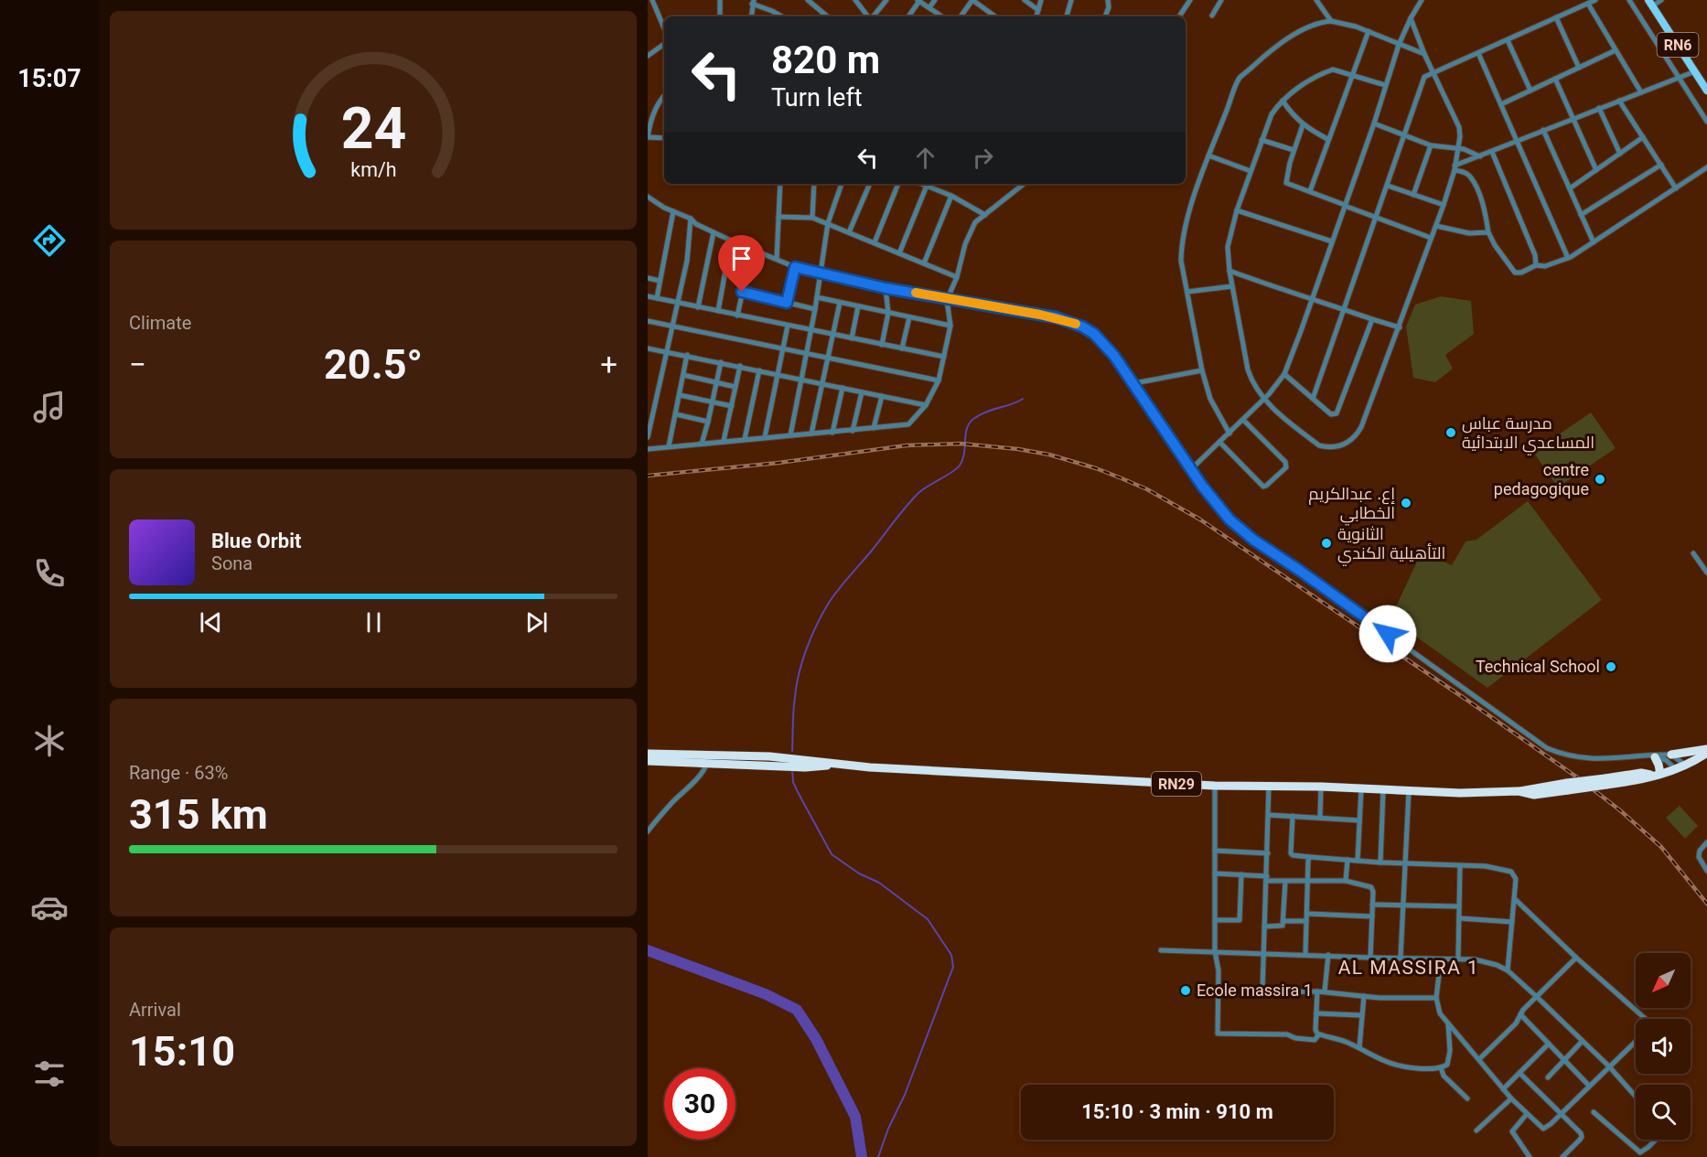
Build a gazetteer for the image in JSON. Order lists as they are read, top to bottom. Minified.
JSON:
{"streets":{"highway":["RN29"],"main road":["RN6"]},"districts":["AL MASSIRA 1"],"places":["مدرسة عباس المساعدي الابتدائية","centre pedagogique","إع. عبدالكريم الخطابي","الثانوية التأهيلية الكندي","Technical School","Ecole massira 1"],"north":"bottom left","page":{"tabs":"15:07","turn":["820 m","Turn left"],"tile":["Climate",["Range · 63%","315 km"],["Arrival","15:10"]],"heat":["−","20.5°","+"],"song":["Blue Orbit","Sona"],"limit":"30","trip":"15:10 · 3 min · 910 m","gauge":["24","km/h"]}}
